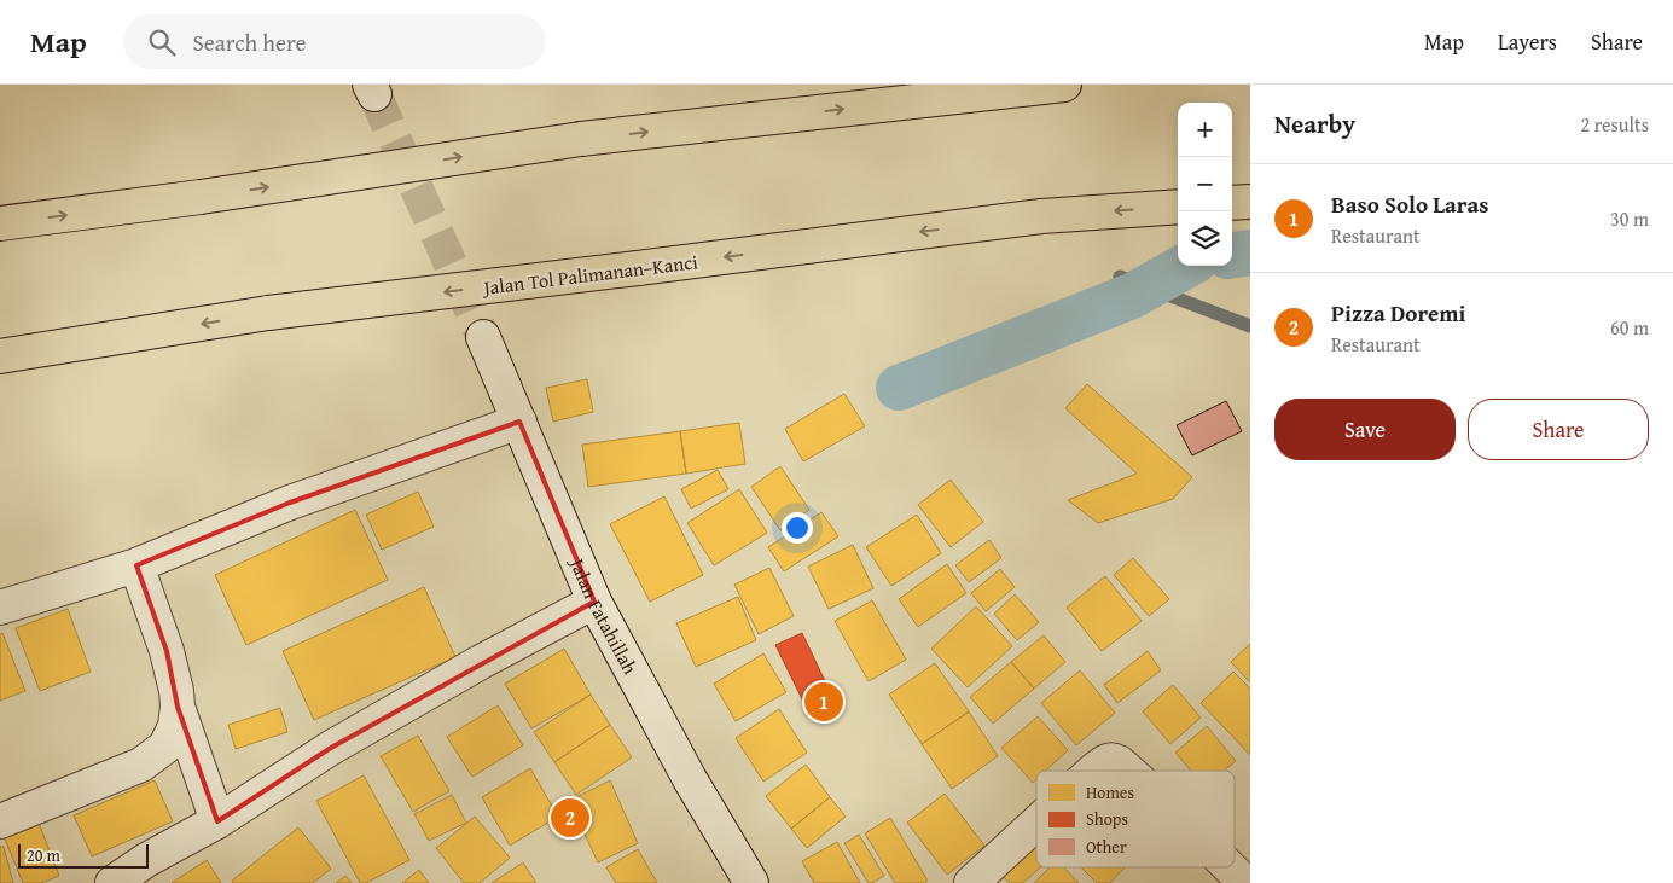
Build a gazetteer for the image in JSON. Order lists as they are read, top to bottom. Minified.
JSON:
{"streets":{"highway":["Jalan Tol Palimanan–Kanci"],"street":["Jalan Fatahillah"]},"legend":["Homes","Shops","Other"],"scale_bar":"20 m","page":{"header":"Map","search":"Search here","nav":["Map","Layers","Share"],"heading":["Nearby","2 results"],"map_buttons":["+","−"],"list":[{"mark":"1","name":"Baso Solo Laras","note":"Restaurant","value":"30 m"},{"mark":"2","name":"Pizza Doremi","note":"Restaurant","value":"60 m"}],"buttons":["Save","Share"],"pins":["1","2"],"scale":"20 m"}}
